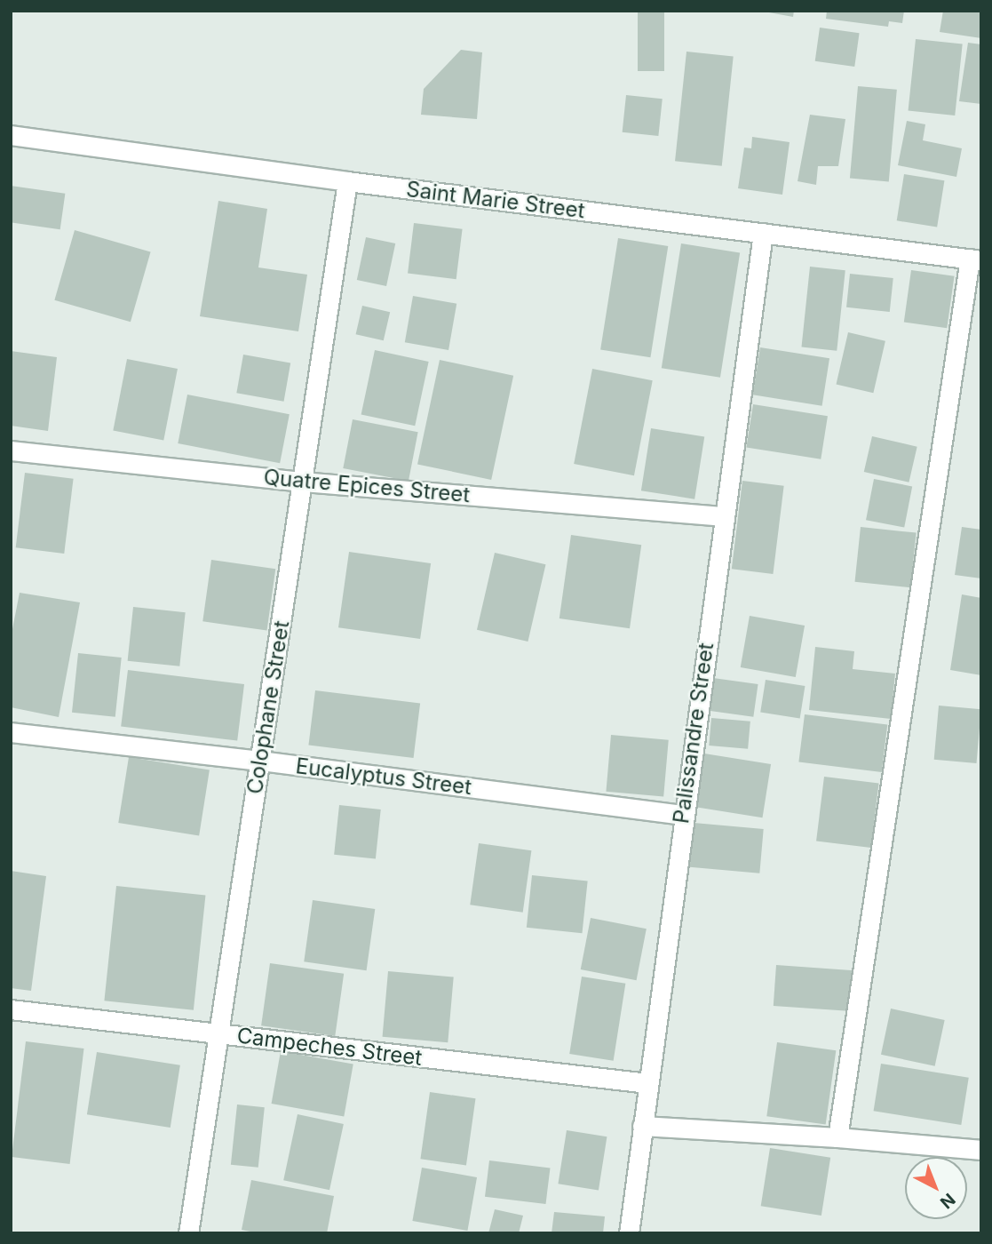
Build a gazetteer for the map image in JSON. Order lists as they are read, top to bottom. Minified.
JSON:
{"streets":{"street":["Saint Marie Street","Quatre Epices Street","Colophane Street","Palissandre Street","Eucalyptus Street","Campeches Street"]},"crossings":[["Saint Marie Street","Colophane Street"],["Saint Marie Street","Palissandre Street"],["Quatre Epices Street","Colophane Street"],["Quatre Epices Street","Palissandre Street"],["Colophane Street","Eucalyptus Street"],["Colophane Street","Campeches Street"],["Palissandre Street","Eucalyptus Street"],["Palissandre Street","Campeches Street"]],"north":"bottom right"}
